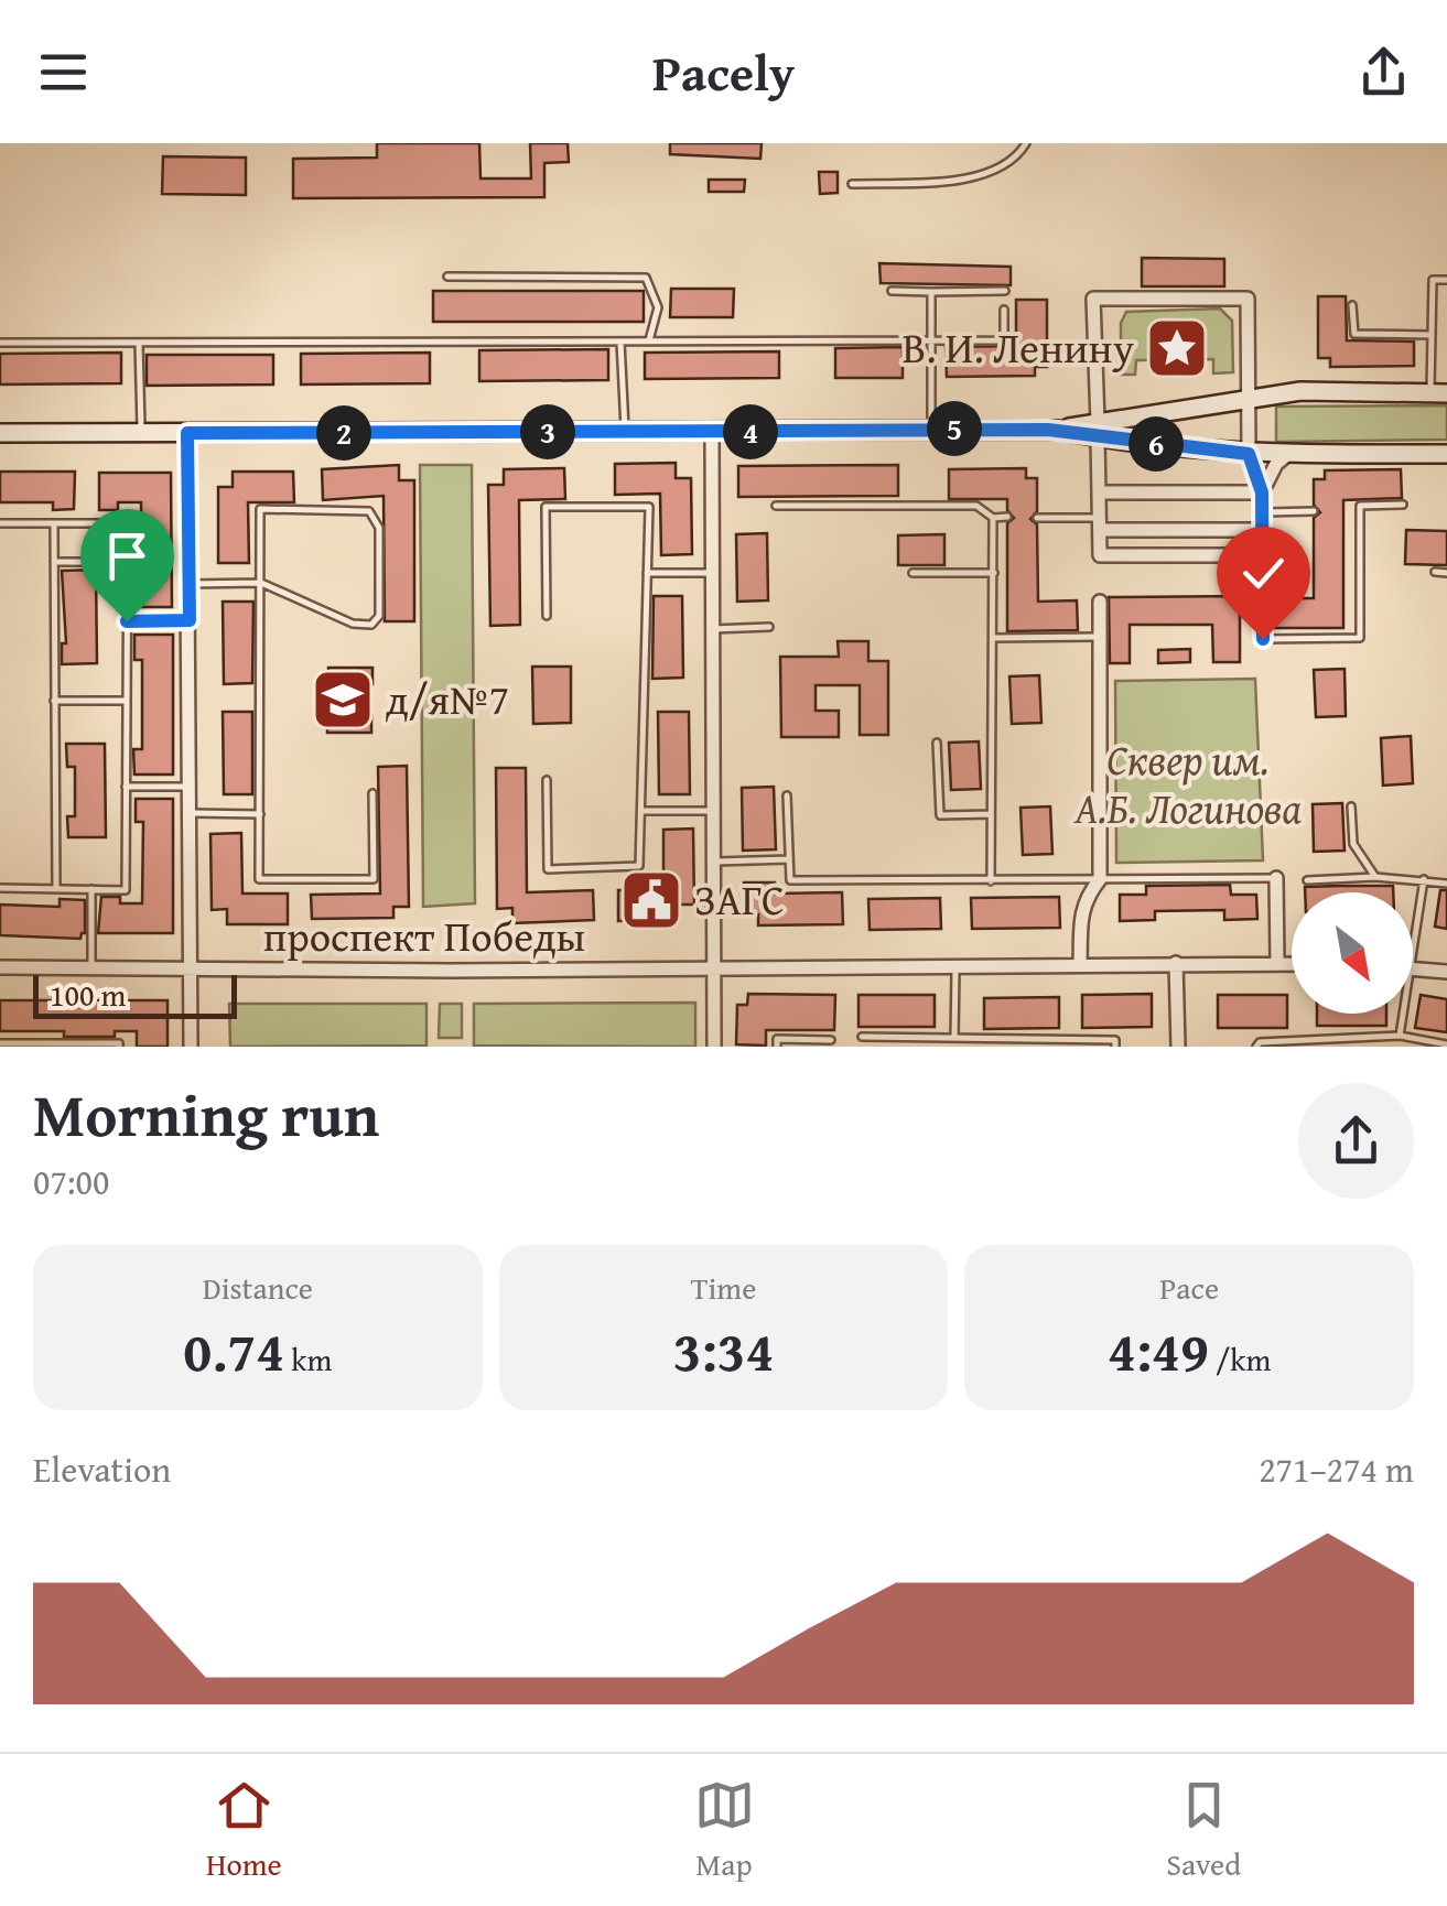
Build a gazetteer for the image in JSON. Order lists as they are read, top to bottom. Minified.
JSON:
{"streets":{"street":["проспект Победы"]},"parks":["Сквер им. А.Б. Логинова"],"places":{"place":["В. И. Ленину"],"school or university":["д/я№7"],"public building":["ЗАГС"]},"scale_bar":"100 m","north":"bottom right","page":{"header":"Pacely","pins":["5","3","4","2","6"],"scale":"100 m","heading":["Morning run","07:00"],"stats":[["Distance","0.74 km"],["Time","3:34"],["Pace","4:49 /km"]],"chart":["Elevation","271–274 m"],"tabs":["Home","Map","Saved"]}}
